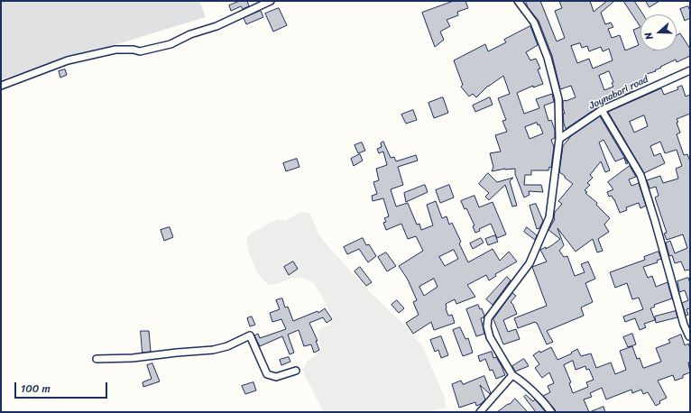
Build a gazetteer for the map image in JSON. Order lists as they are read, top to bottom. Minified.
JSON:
{"streets":{"street":["Joynabari road"]},"scale_bar":"100 m","north":"left"}
